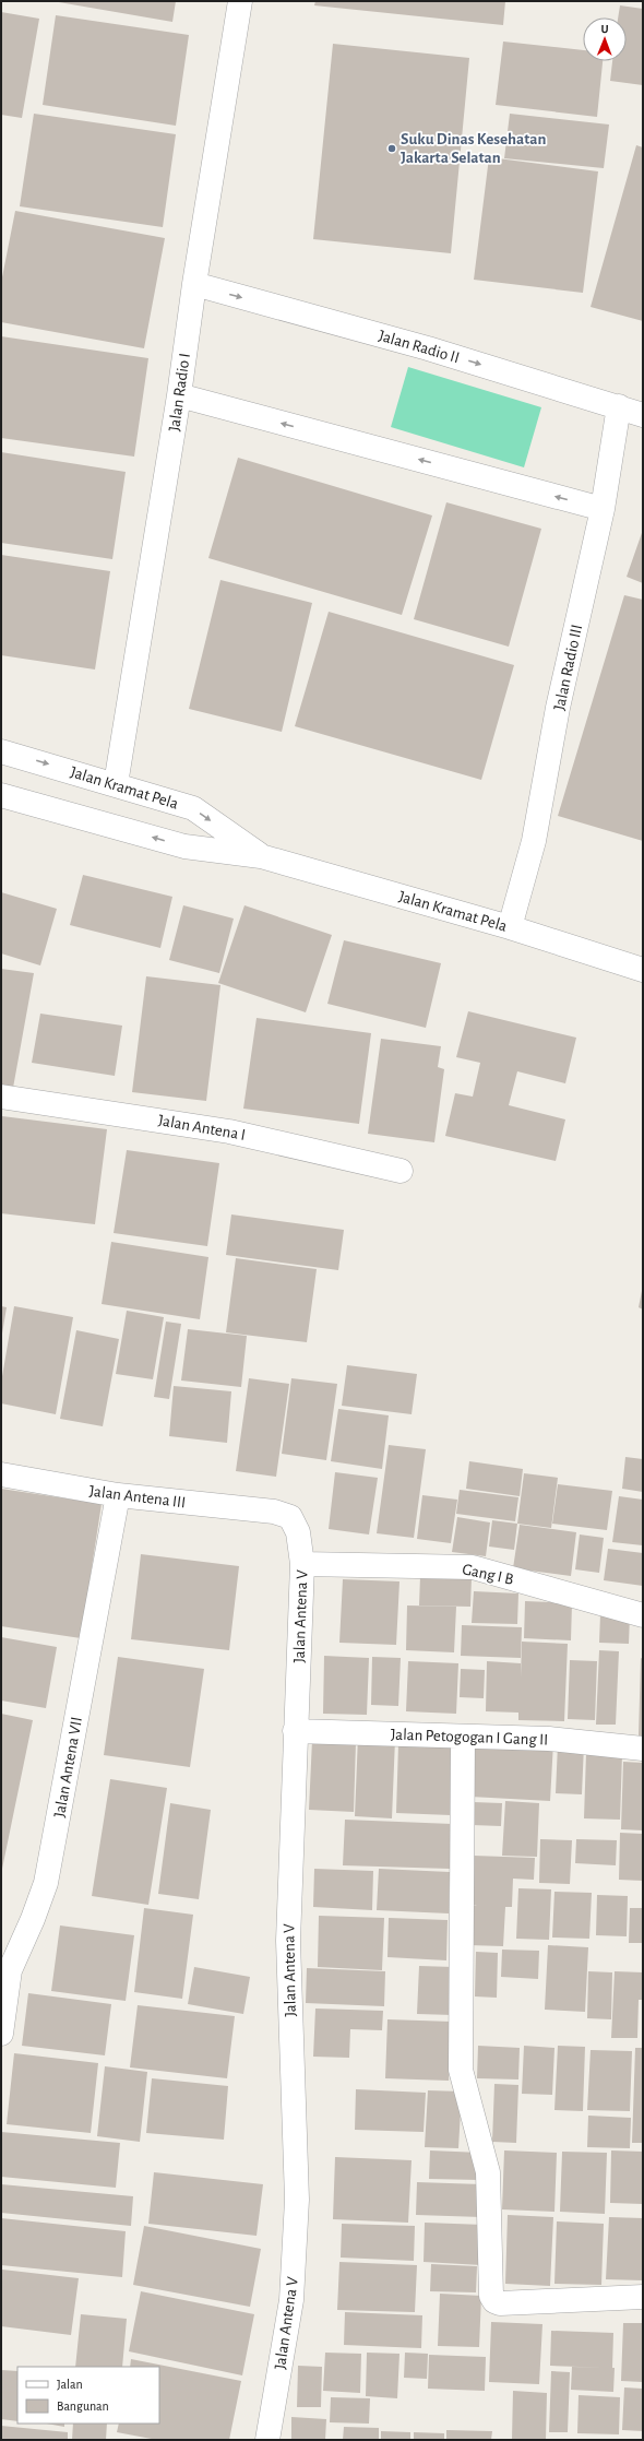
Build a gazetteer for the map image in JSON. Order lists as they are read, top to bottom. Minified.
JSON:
{"streets":{"street":["Jalan Radio II","Jalan Radio I","Jalan Radio III","Jalan Kramat Pela","Jalan Antena I","Jalan Antena III","Gang I B","Jalan Antena V","Jalan Petogogan I Gang II","Jalan Antena VII"]},"crossings":[["Jalan Radio II","Jalan Radio I"],["Jalan Radio II","Jalan Radio III"],["Jalan Radio I","Jalan Kramat Pela"],["Jalan Radio III","Jalan Kramat Pela"],["Jalan Antena III","Jalan Antena V"],["Jalan Antena III","Jalan Antena VII"],["Gang I B","Jalan Antena V"],["Jalan Antena V","Jalan Petogogan I Gang II"]],"places":["Suku Dinas Kesehatan Jakarta Selatan"],"legend":["Jalan","Bangunan"],"north":"top"}
